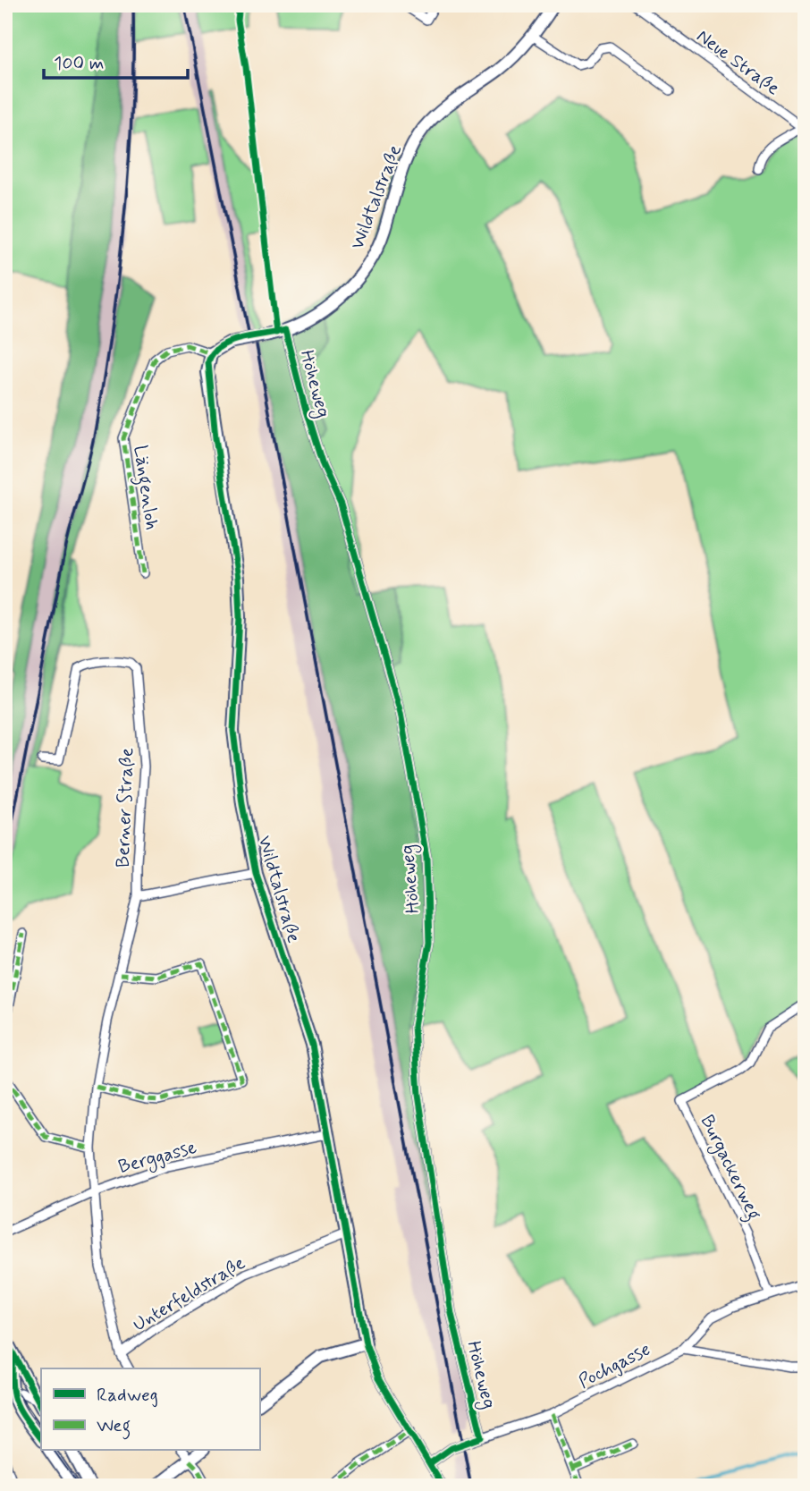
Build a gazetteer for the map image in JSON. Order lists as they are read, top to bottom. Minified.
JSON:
{"streets":{"street":["Neue Straße","Wildtalstraße","Höheweg","Längenloh","Berner Straße","Berggasse","Burgackerweg","Unterfeldstraße","Pochgasse"]},"crossings":[["Wildtalstraße","Höheweg"],["Wildtalstraße","Längenloh"],["Wildtalstraße","Berggasse"],["Wildtalstraße","Unterfeldstraße"],["Wildtalstraße","Pochgasse"],["Höheweg","Pochgasse"],["Berner Straße","Berggasse"],["Berner Straße","Unterfeldstraße"],["Burgackerweg","Pochgasse"]],"legend":["Radweg","Weg"],"scale_bar":"100 m"}
